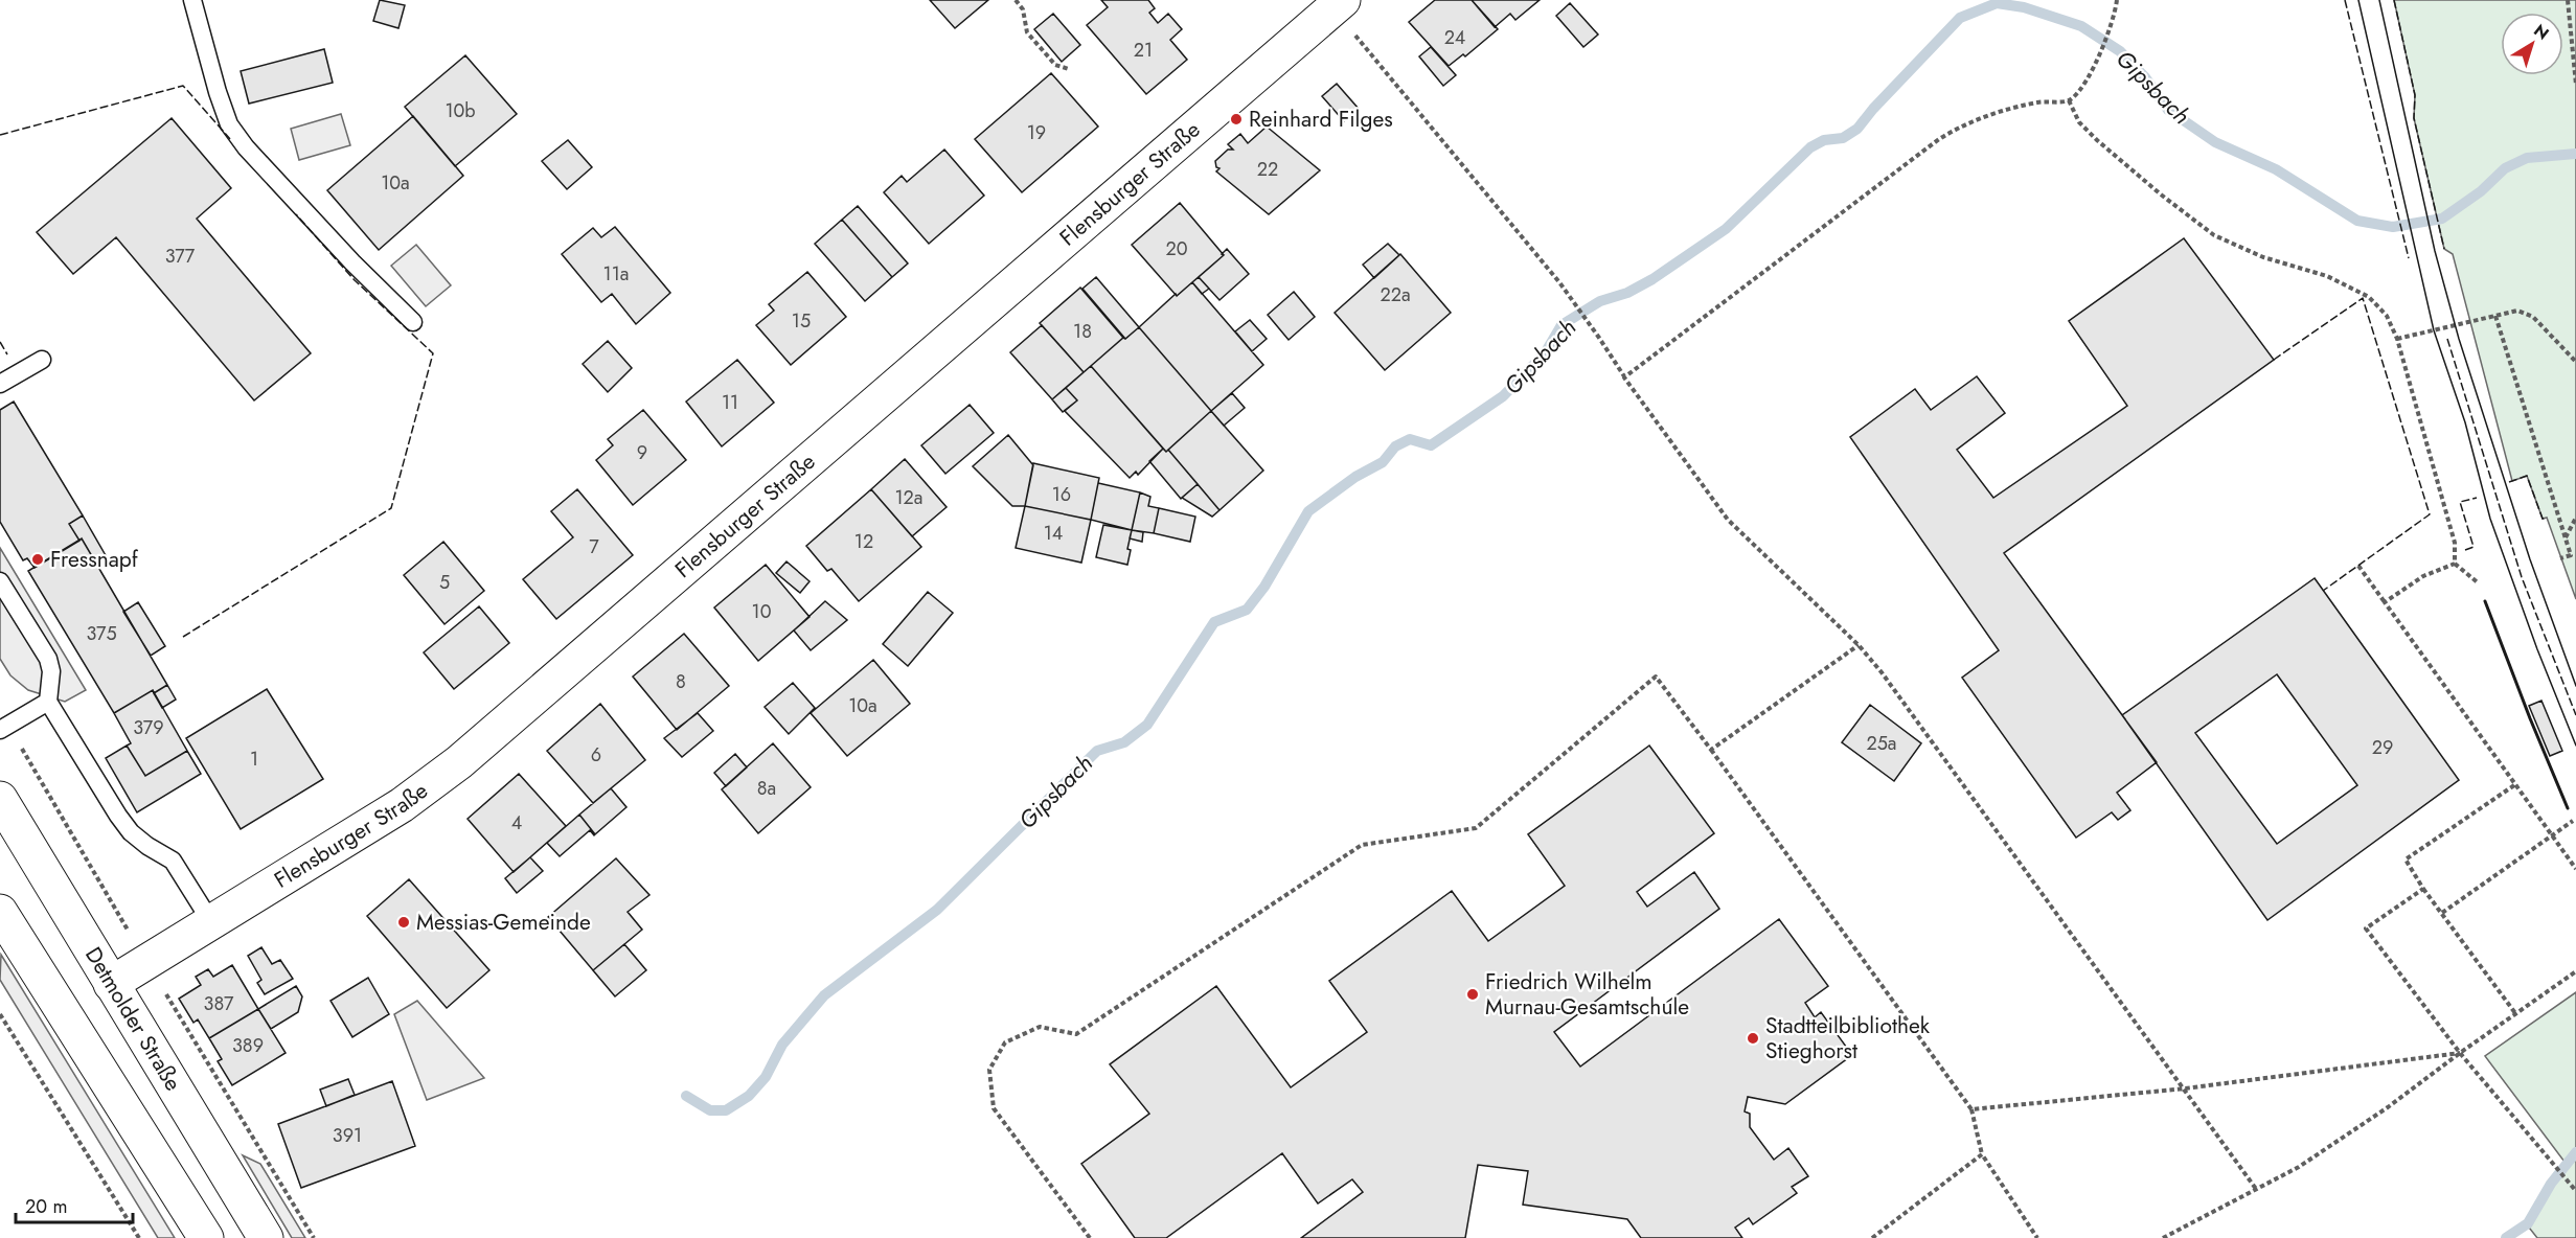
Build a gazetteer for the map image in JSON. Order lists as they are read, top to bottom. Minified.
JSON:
{"streets":{"street":["Flensburger Straße","Detmolder Straße"]},"crossings":[["Flensburger Straße","Detmolder Straße"]],"water":["Gipsbach"],"places":["Reinhard Filges","Fressnapf","Messias-Gemeinde","Friedrich Wilhelm Murnau-Gesamtschule","Stadtteilbibliothek Stieghorst"],"house_numbers":["24","21","10b","19","22","10a","20","377","11a","22a","15","18","11","9","16","12a","14","12","7","5","10","375","8","10a","379","25a","29","6","1","8a","4","387","389","391"],"scale_bar":"20 m","north":"top right"}
